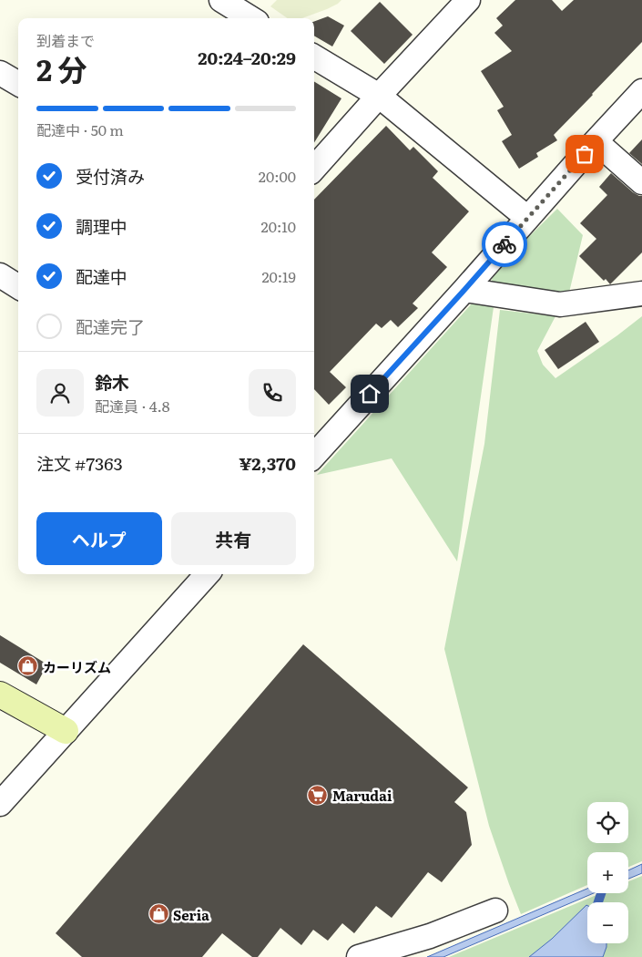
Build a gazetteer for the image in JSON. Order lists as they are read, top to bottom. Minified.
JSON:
{"places":{"shop":["カーリズム","Seria"],"supermarket":["Marudai"]},"page":{"heading":["2 分","到着まで","20:24–20:29"],"panel":["鈴木","配達員 · 4.8","注文 #7363","¥2,370"],"bar":"配達中 · 50 m","list":[["受付済み","20:00"],["調理中","20:10"],["配達中","20:19"],"配達完了"],"buttons":["ヘルプ","共有"],"map_buttons":["+","−"]}}
